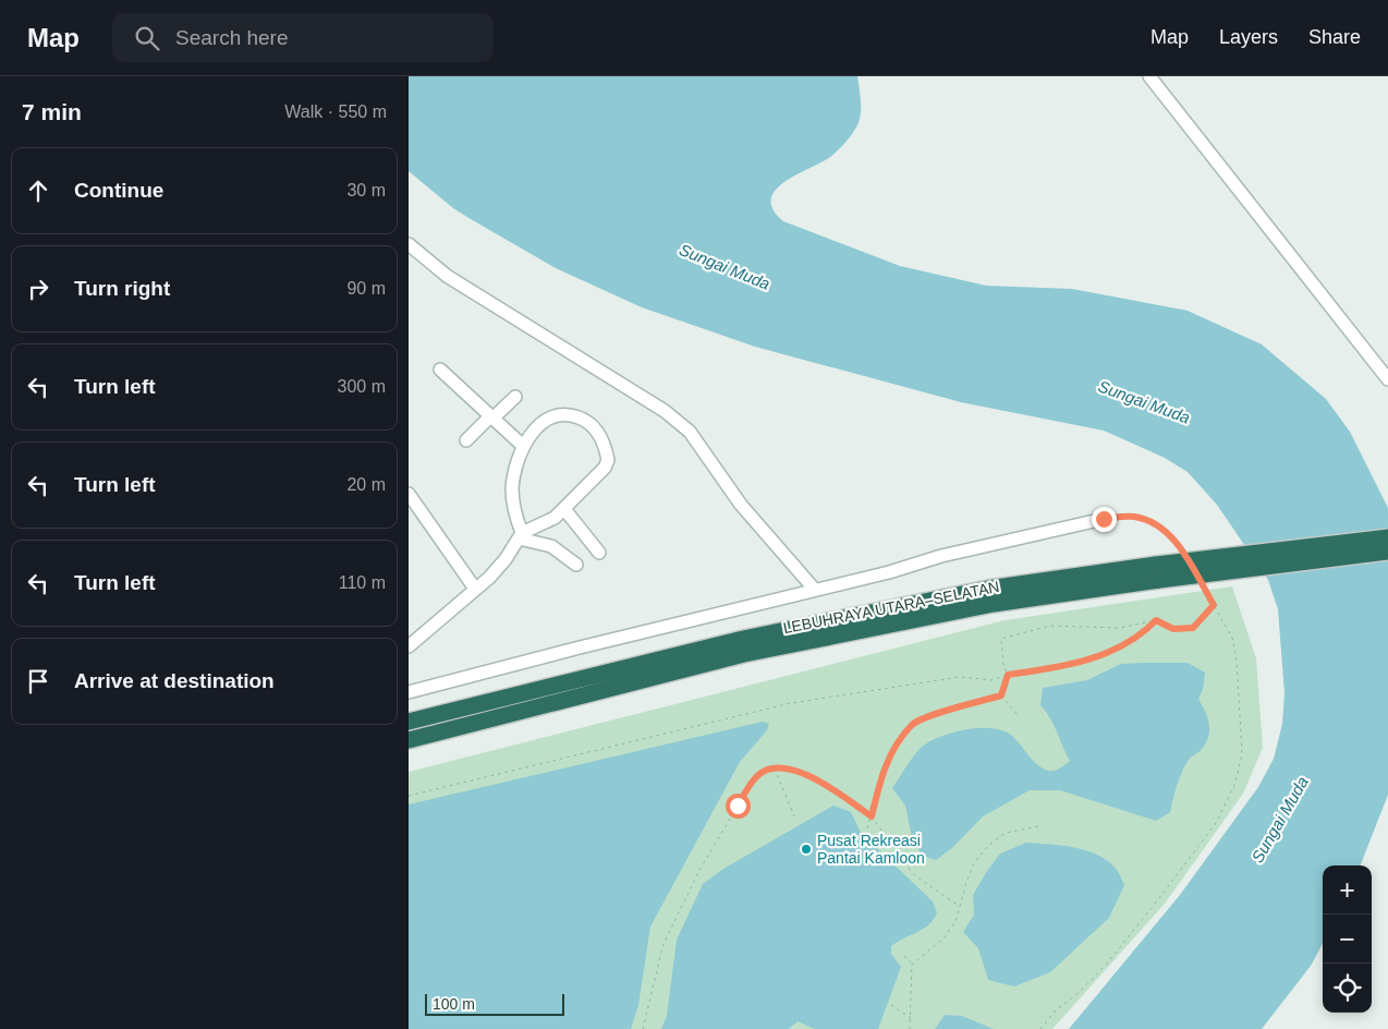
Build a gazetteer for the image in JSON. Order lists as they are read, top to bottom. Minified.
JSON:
{"streets":{"highway":["LEBUHRAYA UTARA–SELATAN"]},"water":["Sungai Muda"],"places":["Pusat Rekreasi Pantai Kamloon"],"scale_bar":"100 m","page":{"header":"Map","search":"Search here","nav":["Map","Layers","Share"],"heading":["7 min","Walk · 550 m"],"list":[["Continue","30 m"],["Turn right","90 m"],["Turn left","300 m"],["Turn left","20 m"],["Turn left","110 m"],"Arrive at destination"],"map_buttons":["+","−"],"scale":"100 m"}}
